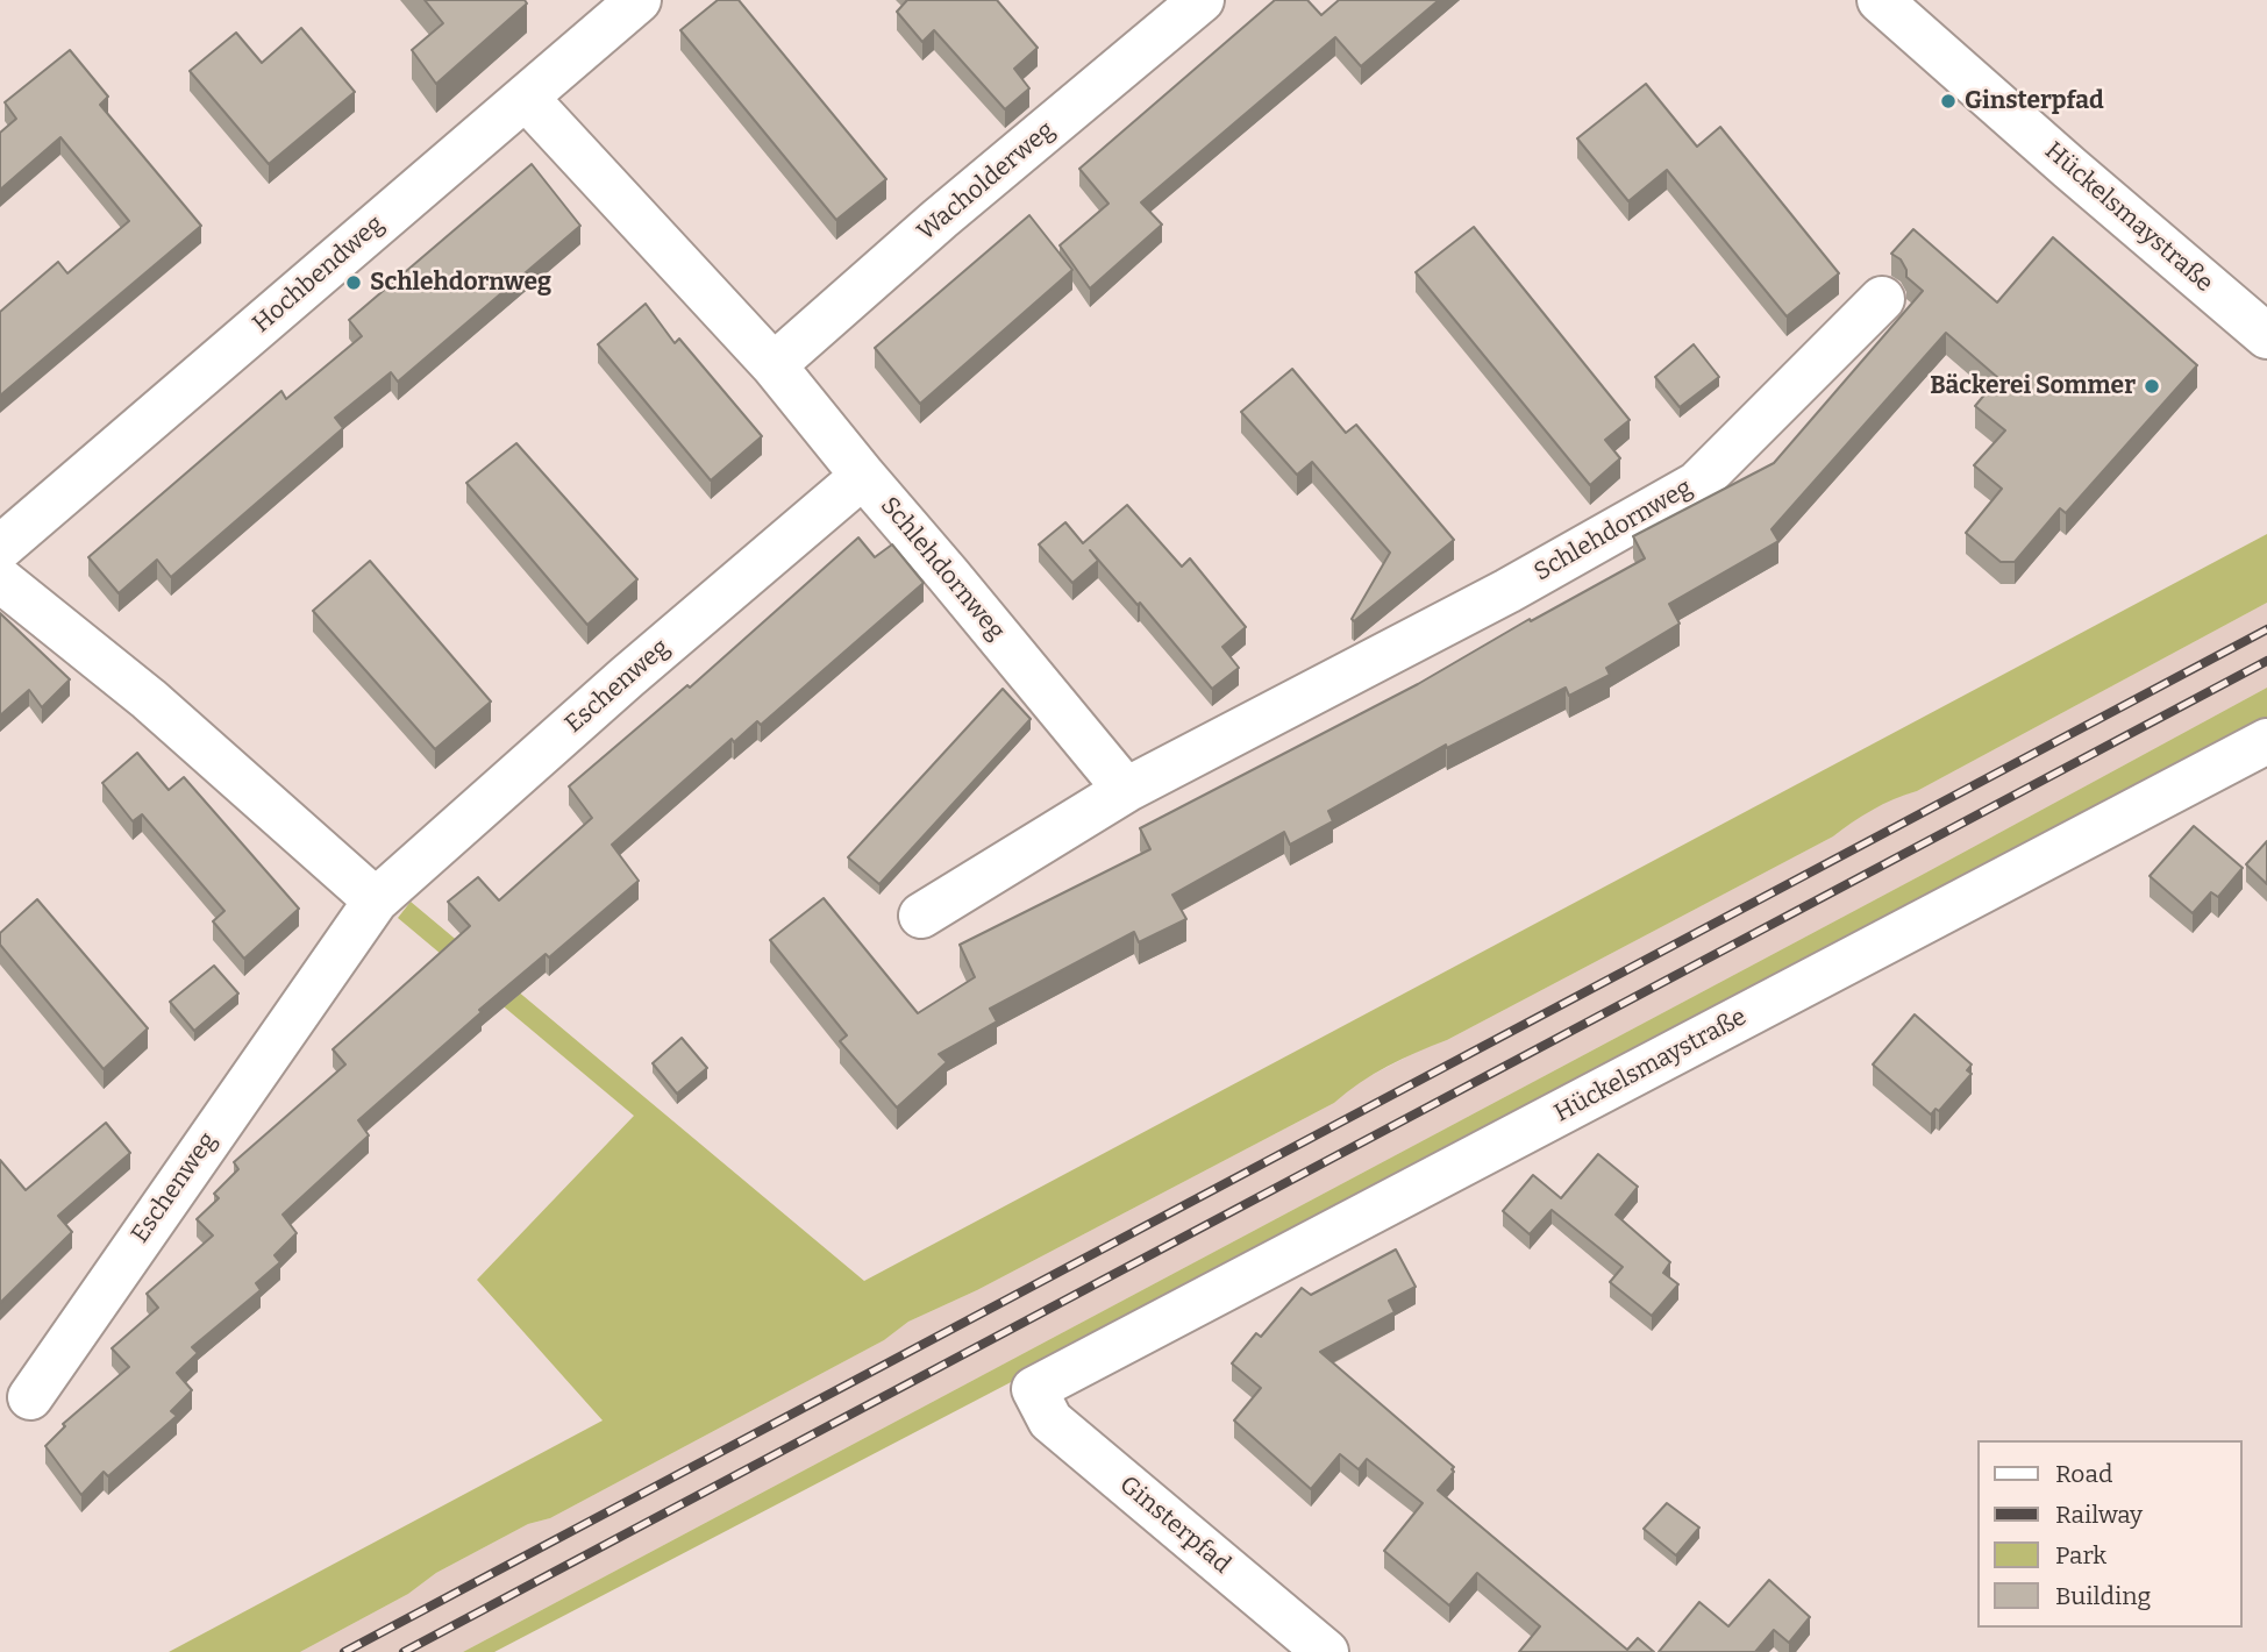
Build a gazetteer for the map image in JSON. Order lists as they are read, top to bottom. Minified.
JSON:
{"streets":{"street":["Wacholderweg","Hückelsmaystraße","Hochbendweg","Schlehdornweg","Eschenweg","Ginsterpfad"]},"crossings":[["Wacholderweg","Schlehdornweg"],["Hückelsmaystraße","Ginsterpfad"],["Hochbendweg","Schlehdornweg"],["Schlehdornweg","Eschenweg"]],"places":["Ginsterpfad","Schlehdornweg","Bäckerei Sommer"],"legend":["Road","Railway","Park","Building"]}
